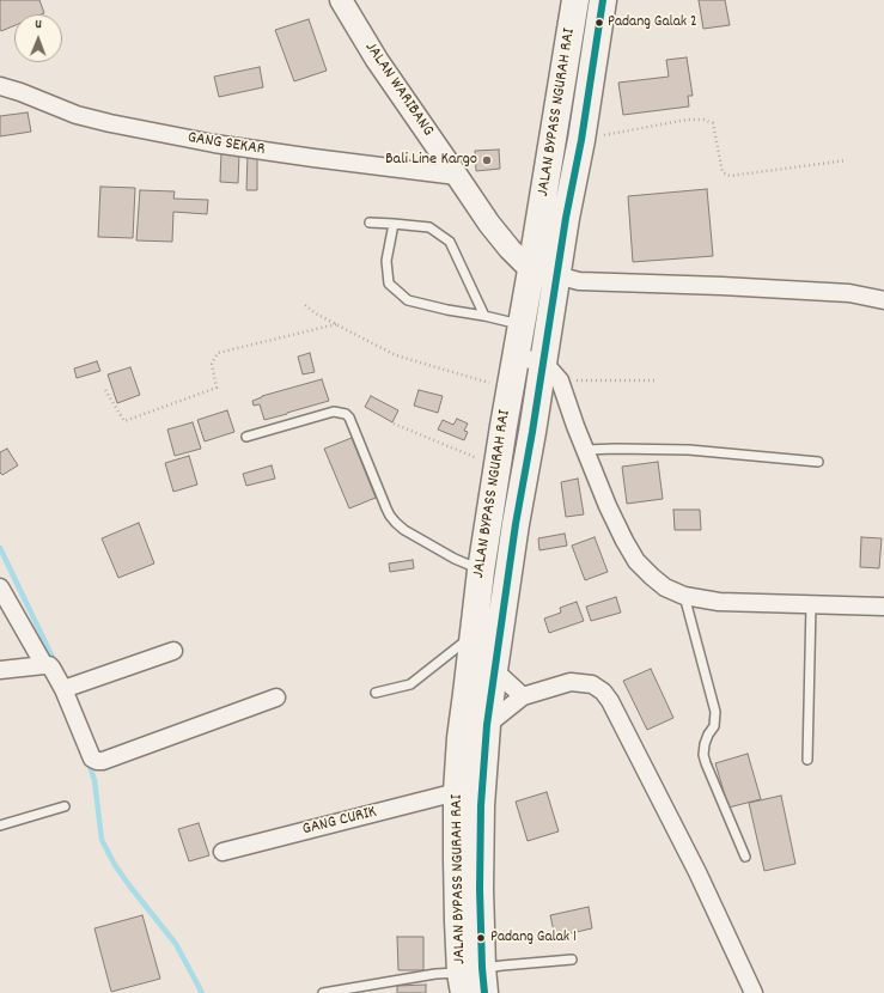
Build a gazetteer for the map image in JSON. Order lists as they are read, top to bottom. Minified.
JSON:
{"streets":{"highway":["JALAN BYPASS NGURAH RAI"],"street":["JALAN WARIBANG","GANG SEKAR","GANG CURIK"]},"crossings":[["JALAN WARIBANG","JALAN BYPASS NGURAH RAI"],["JALAN WARIBANG","GANG SEKAR"],["JALAN BYPASS NGURAH RAI","GANG CURIK"]],"places":["Padang Galak 2","Bali Line Kargo","Padang Galak 1"],"north":"top"}
